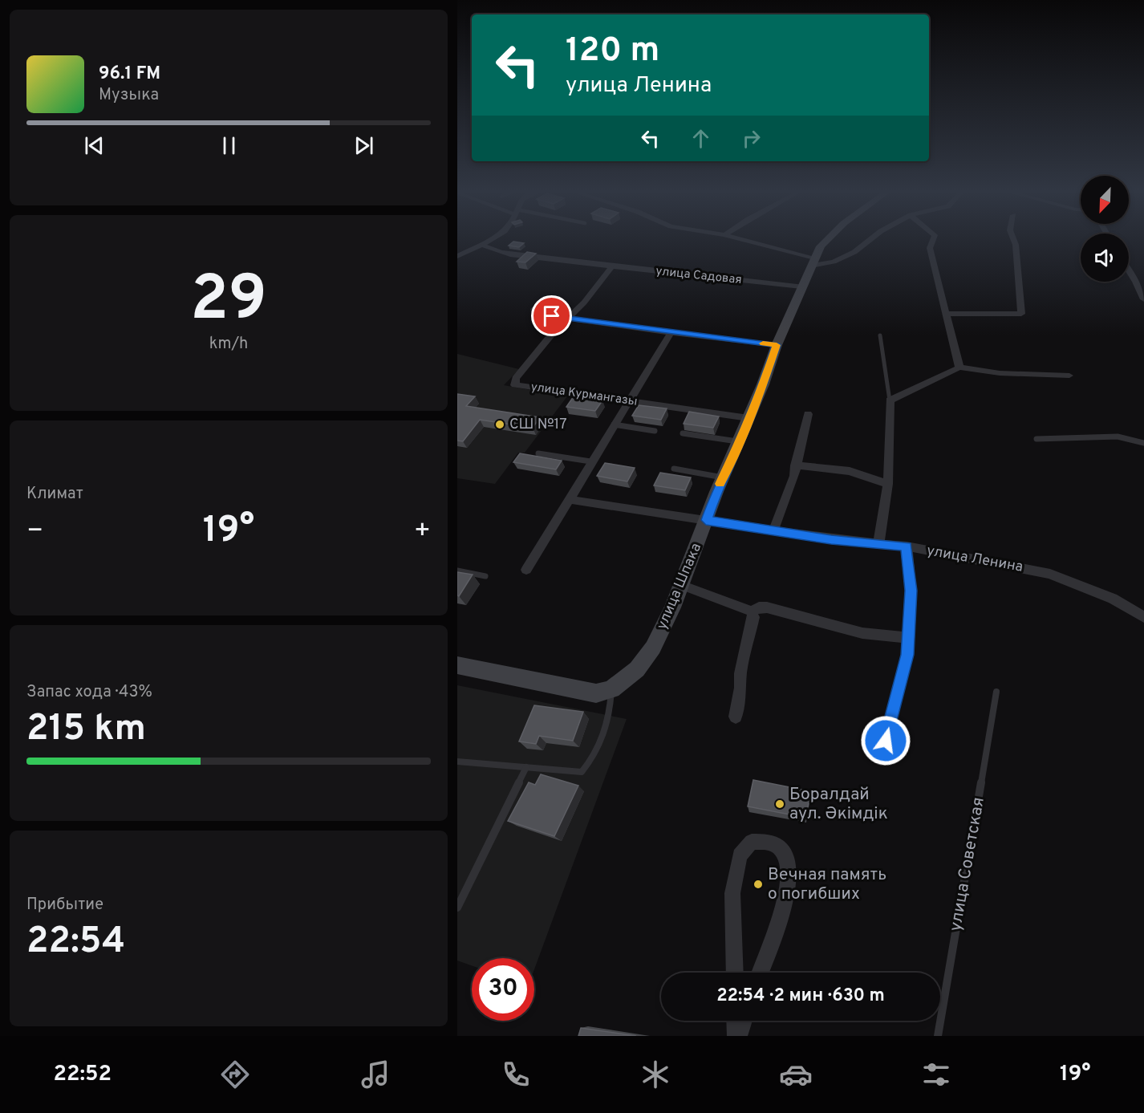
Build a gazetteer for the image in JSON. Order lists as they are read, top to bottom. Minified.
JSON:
{"streets":{"street":["улица Садовая","улица Курмангазы","улица Ленина","улица Шпака"],"lane":["улица Советская"]},"crossings":[["улица Садовая","улица Курмангазы"],["улица Садовая","улица Шпака"],["улица Курмангазы","улица Шпака"],["улица Ленина","улица Шпака"]],"places":["СШ №17","Боралдай аул. Әкімдік","Вечная память о погибших"],"north":"bottom left","page":{"turn":["120 m","улица Ленина"],"song":["96.1 FM","Музыка"],"tile":[["29","km/h"],"Климат",["Запас хода · 43%","215 km"],["Прибытие","22:54"]],"heat":["−","19°","+"],"limit":"30","trip":"22:54 · 2 мин · 630 m","tabs":["22:52","19°"]}}
